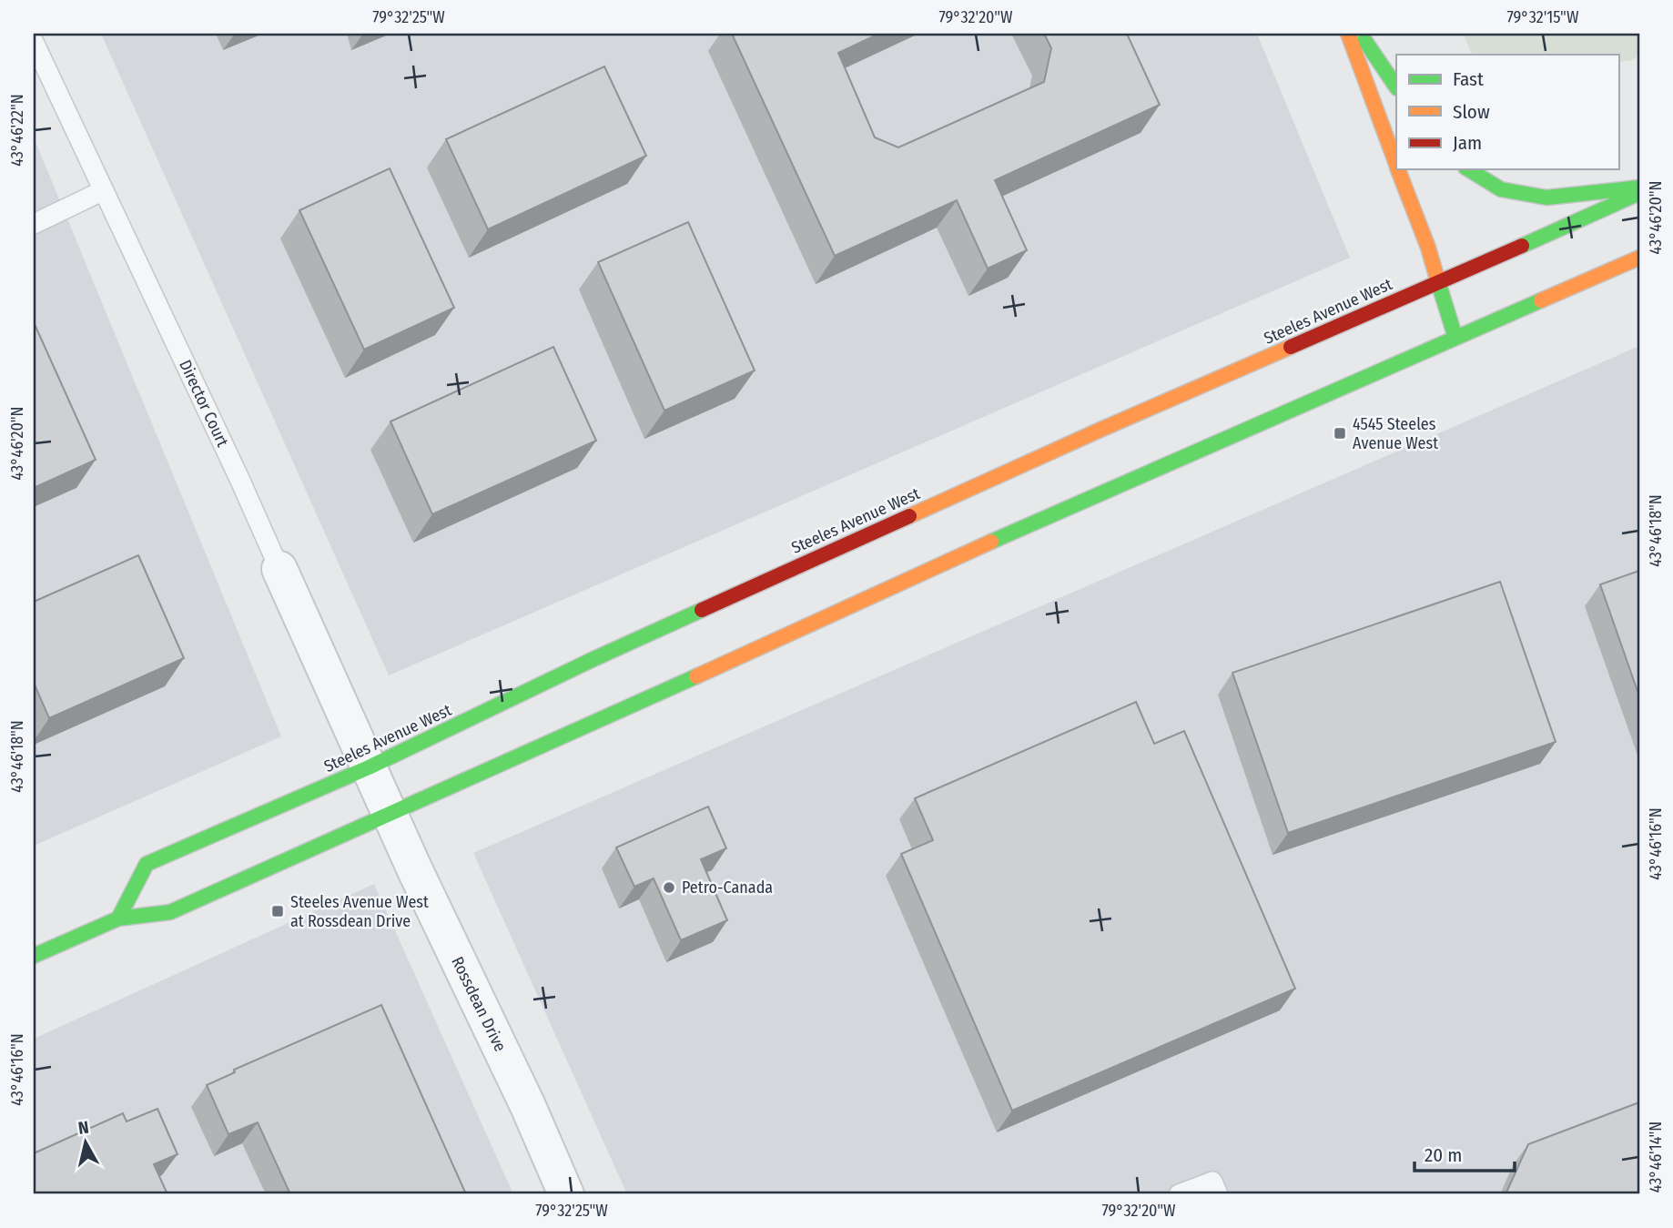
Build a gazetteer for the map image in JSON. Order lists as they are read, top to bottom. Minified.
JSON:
{"streets":{"main road":["Steeles Avenue West"],"street":["Director Court","Rossdean Drive"]},"crossings":[["Steeles Avenue West","Director Court"],["Steeles Avenue West","Rossdean Drive"],["Director Court","Rossdean Drive"]],"places":{"transit":["4545 Steeles Avenue West","Steeles Avenue West at Rossdean Drive"],"other":["Petro-Canada"]},"legend":["Fast","Slow","Jam"],"scale_bar":"20 m","north":"top","coordinates":["79°32'25\"W","79°32'20\"W","79°32'15\"W","43°46'22\"N","43°46'20\"N","43°46'18\"N","43°46'16\"N","43°46'14\"N"]}
